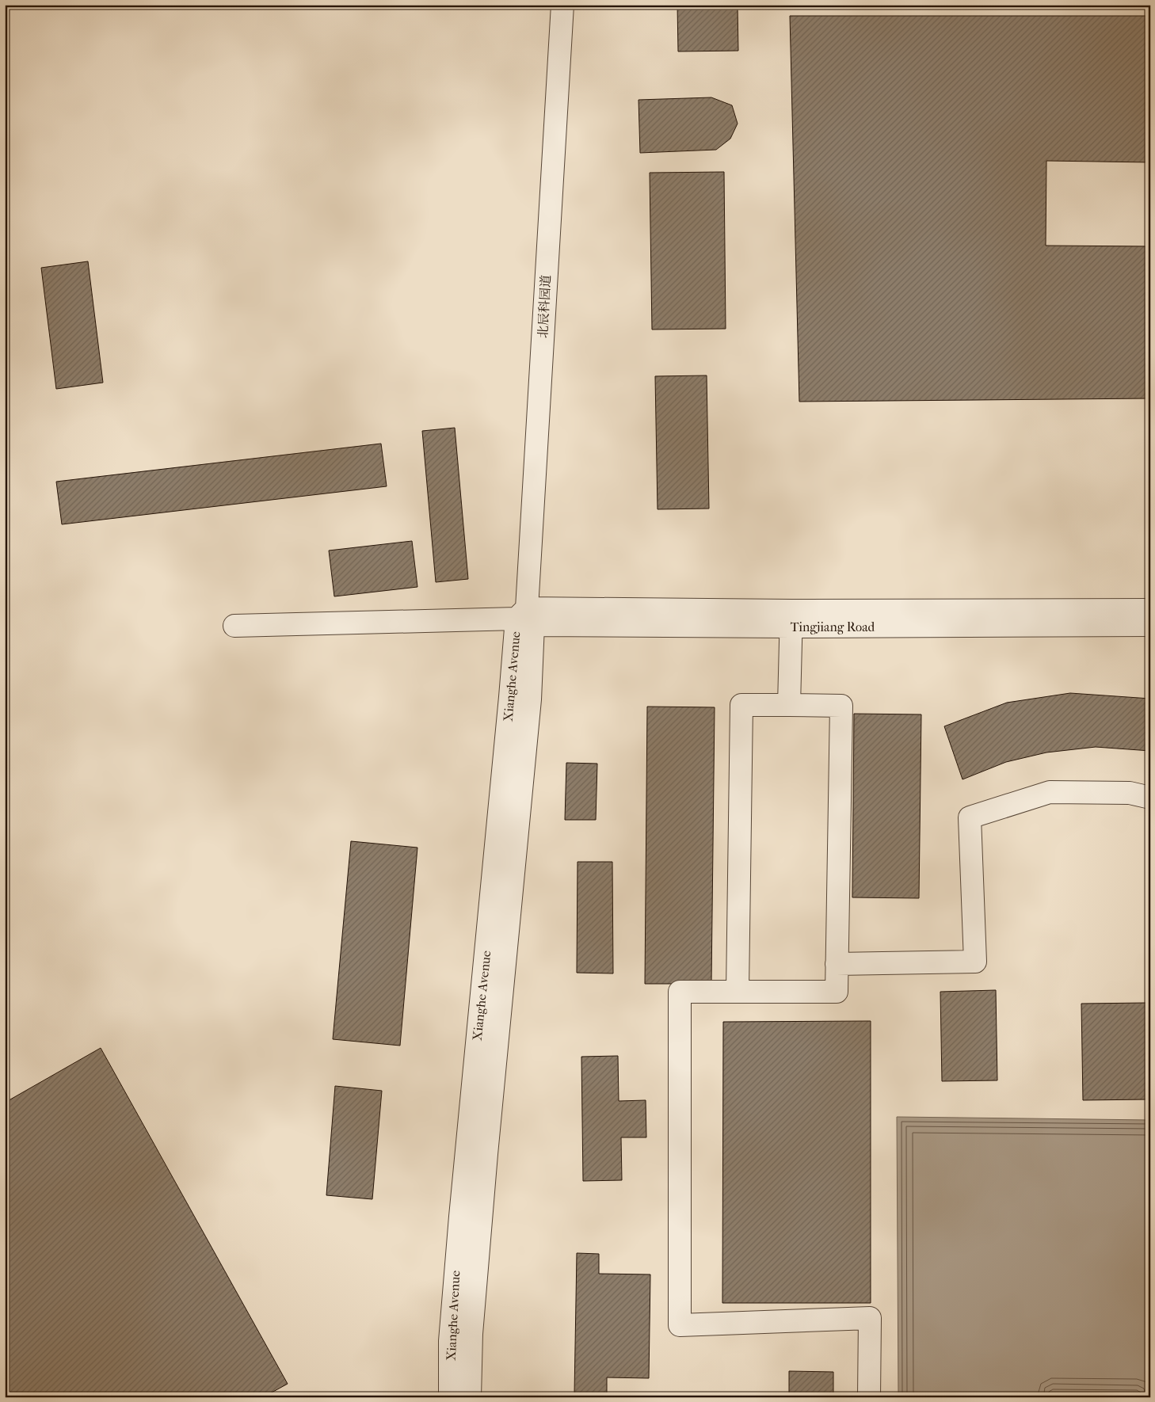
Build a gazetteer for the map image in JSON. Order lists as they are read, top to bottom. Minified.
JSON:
{"streets":{"street":["北辰科园道","Tingjiang Road","Xianghe Avenue"]},"crossings":[["北辰科园道","Tingjiang Road"],["北辰科园道","Xianghe Avenue"],["Tingjiang Road","Xianghe Avenue"]]}
